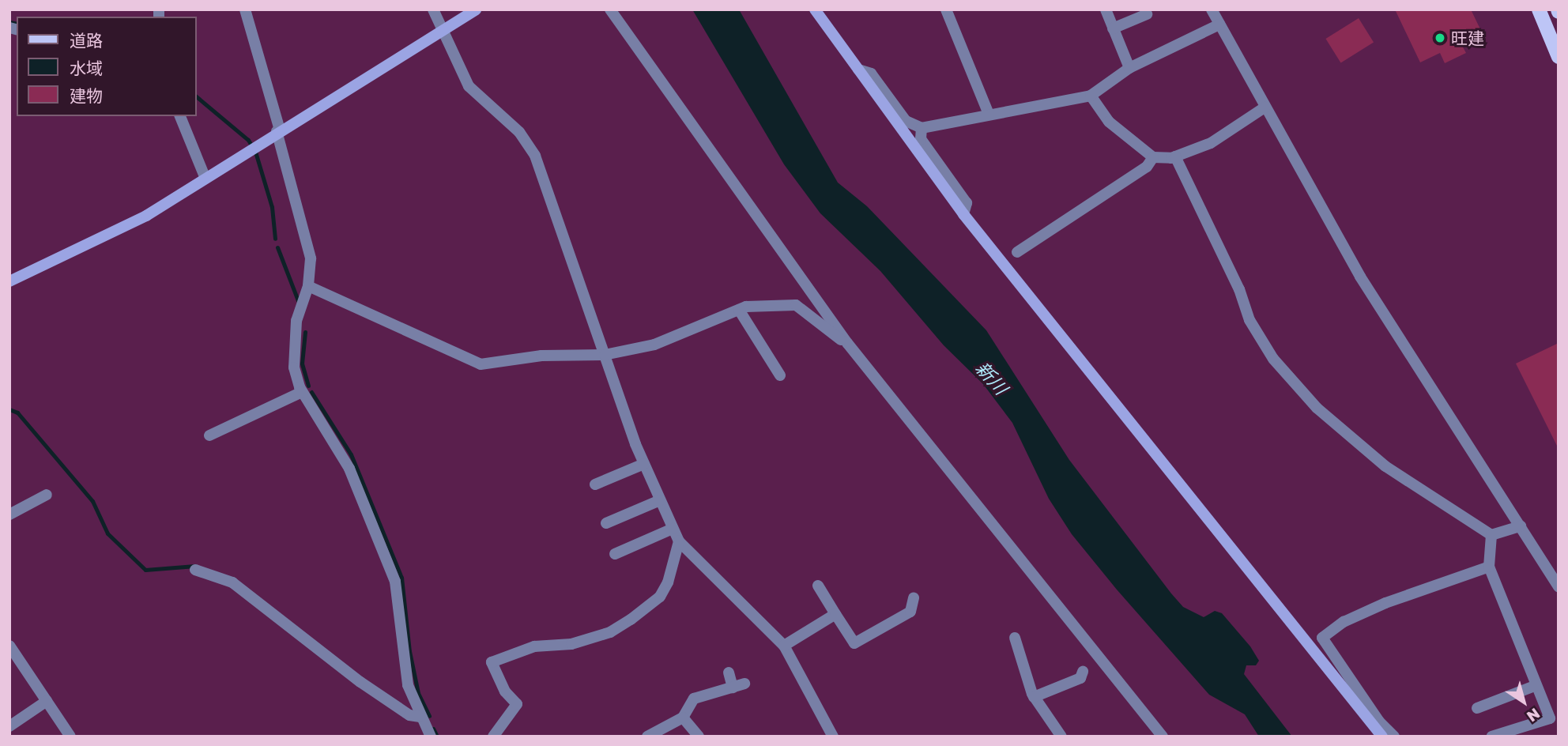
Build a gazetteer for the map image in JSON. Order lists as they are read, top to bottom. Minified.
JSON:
{"water":["新川"],"places":["旺建"],"legend":["道路","水域","建物"],"north":"bottom right"}
